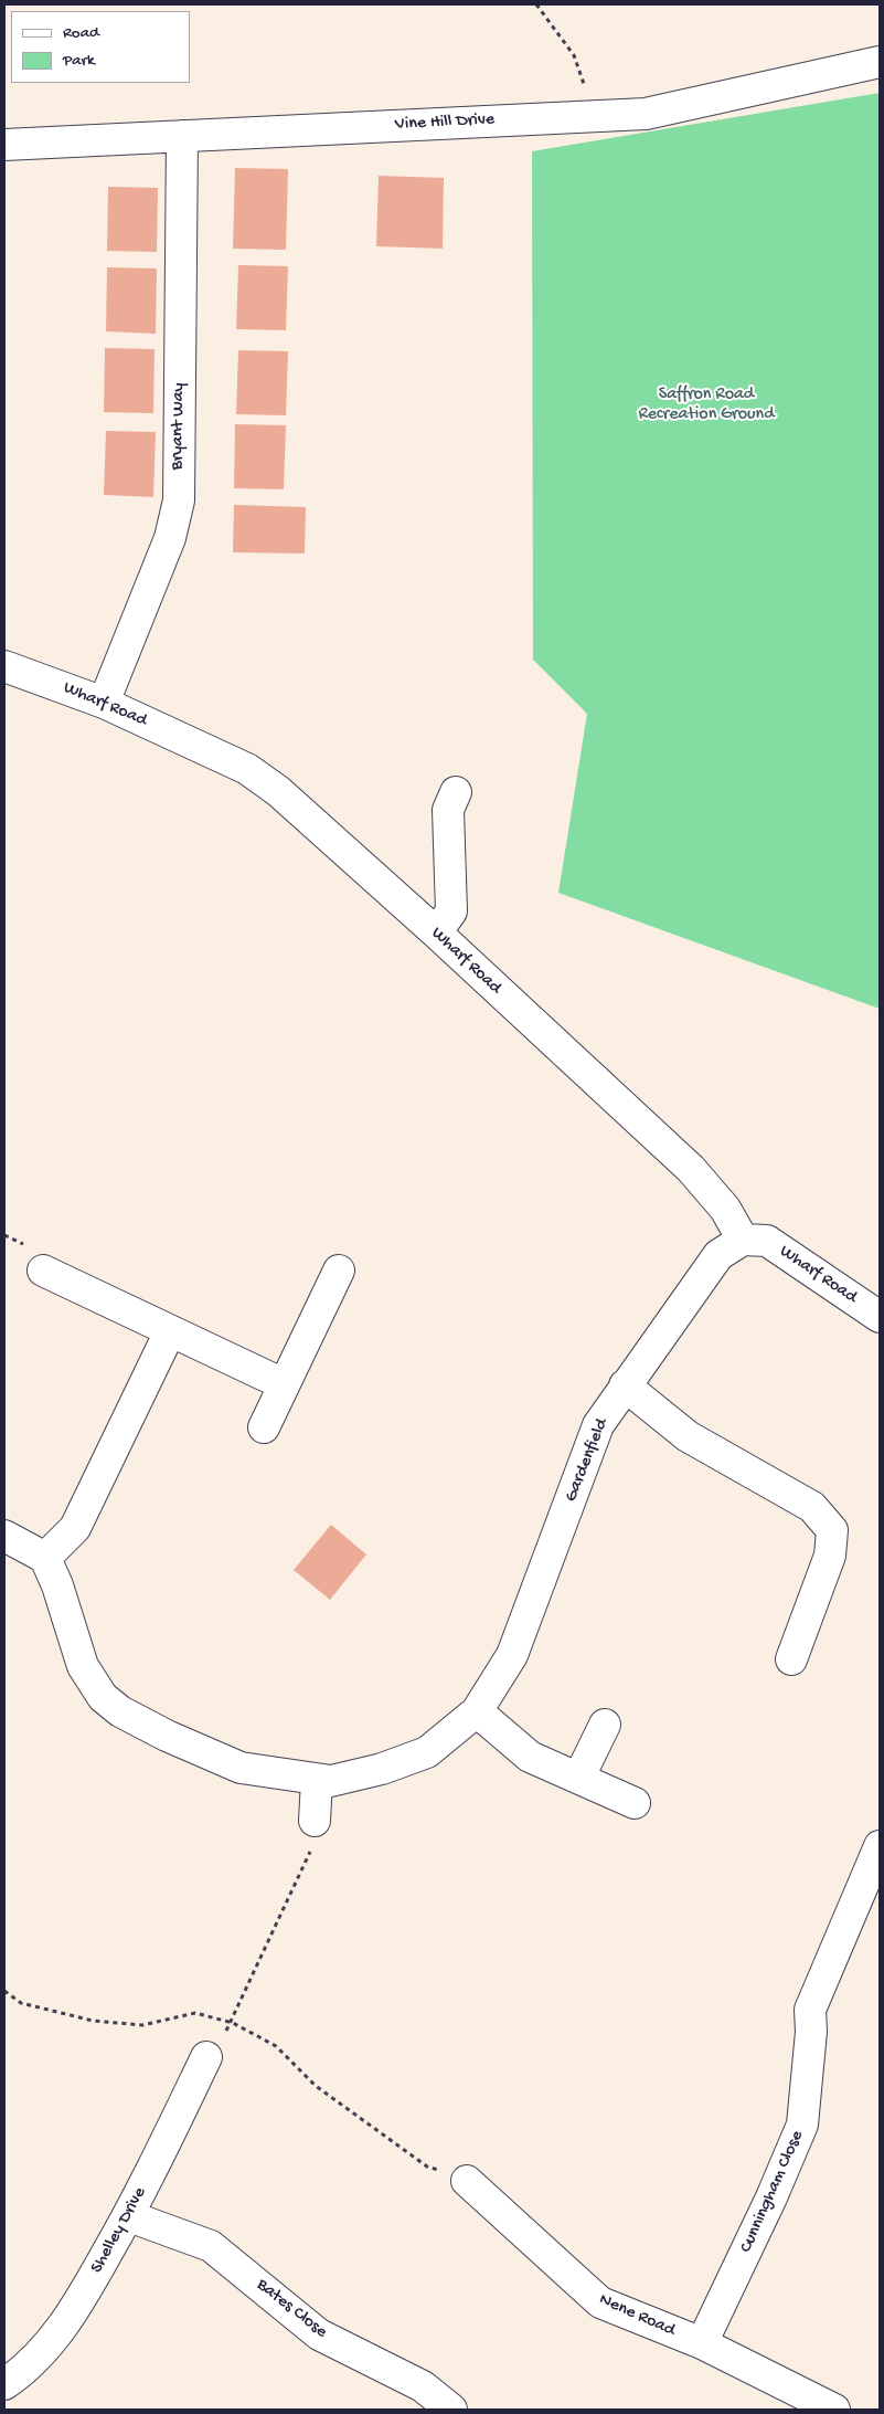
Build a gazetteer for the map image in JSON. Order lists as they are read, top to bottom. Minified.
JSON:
{"streets":{"street":["Vine Hill Drive","Bryant Way","Wharf Road","Gardenfield","Cunningham Close","Shelley Drive","Bates Close","Nene Road"]},"crossings":[["Vine Hill Drive","Bryant Way"],["Bryant Way","Wharf Road"],["Wharf Road","Gardenfield"],["Cunningham Close","Nene Road"],["Shelley Drive","Bates Close"]],"parks":["Saffron Road Recreation Ground"],"legend":["Road","Park"]}
